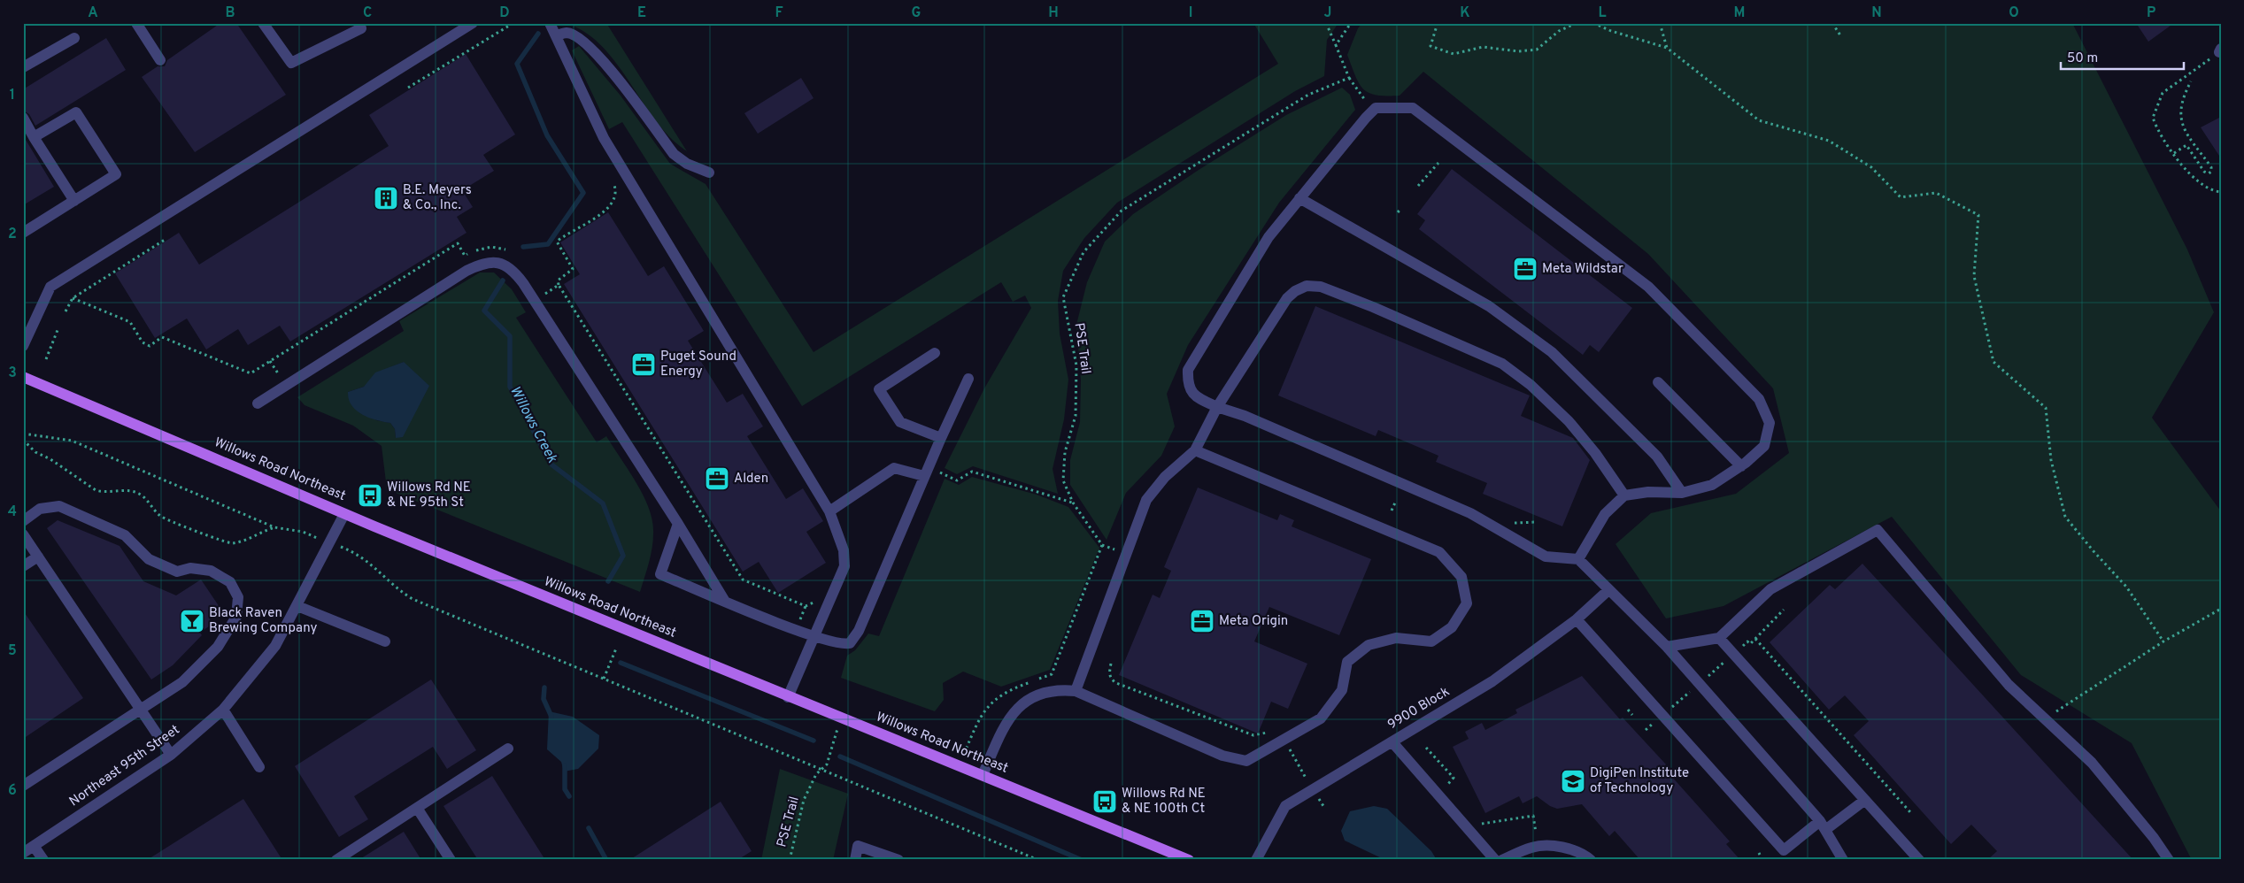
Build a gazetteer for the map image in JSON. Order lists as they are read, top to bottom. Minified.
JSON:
{"streets":{"main road":["Willows Road Northeast"],"street":["9900 Block","Northeast 95th Street"],"path":["PSE Trail"]},"crossings":[["PSE Trail","Willows Road Northeast"],["Willows Road Northeast","Northeast 95th Street"]],"water":["Willows Creek"],"places":{"building":["B.E. Meyers & Co., Inc."],"office":["Meta Wildstar","Puget Sound Energy","Alden","Meta Origin"],"bus stop":["Willows Rd NE & NE 95th St","Willows Rd NE & NE 100th Ct"],"bar":["Black Raven Brewing Company"],"school or university":["DigiPen Institute of Technology"]},"scale_bar":"50 m","grid":{"columns":["A","B","C","D","E","F","G","H","I","J","K","L","M","N","O","P"],"rows":["1","2","3","4","5","6"]}}
